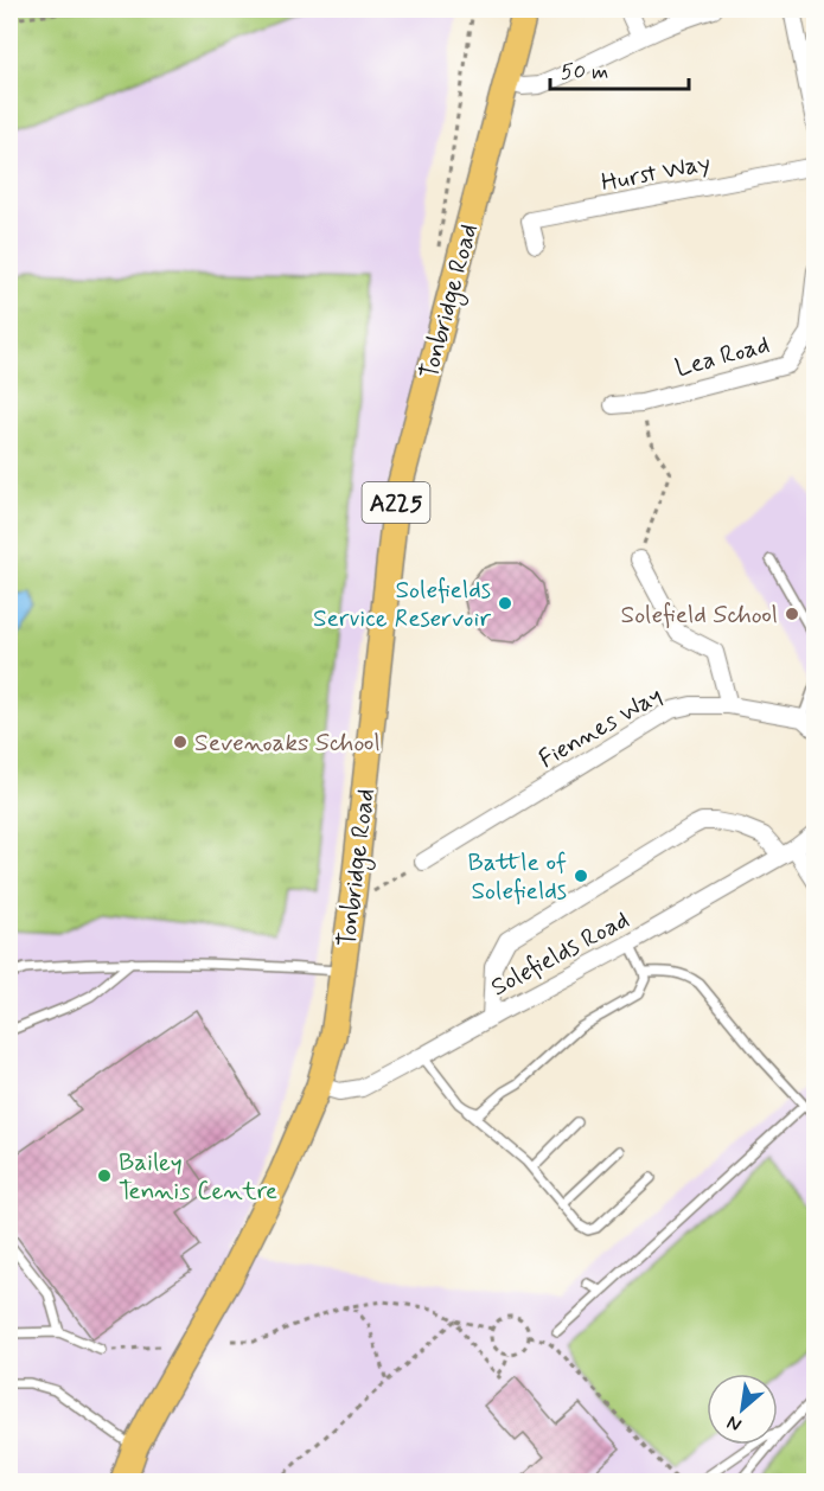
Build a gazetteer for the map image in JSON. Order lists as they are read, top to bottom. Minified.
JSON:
{"streets":{"main road":["Tonbridge Road","A225"],"street":["Hurst Way","Lea Road","Fiennes Way","Solefields Road"]},"crossings":[["Tonbridge Road","Solefields Road"]],"places":["Solefields Service Reservoir","Solefield School","Sevenoaks School","Battle of Solefields","Bailey Tennis Centre"],"scale_bar":"50 m","north":"bottom left"}
